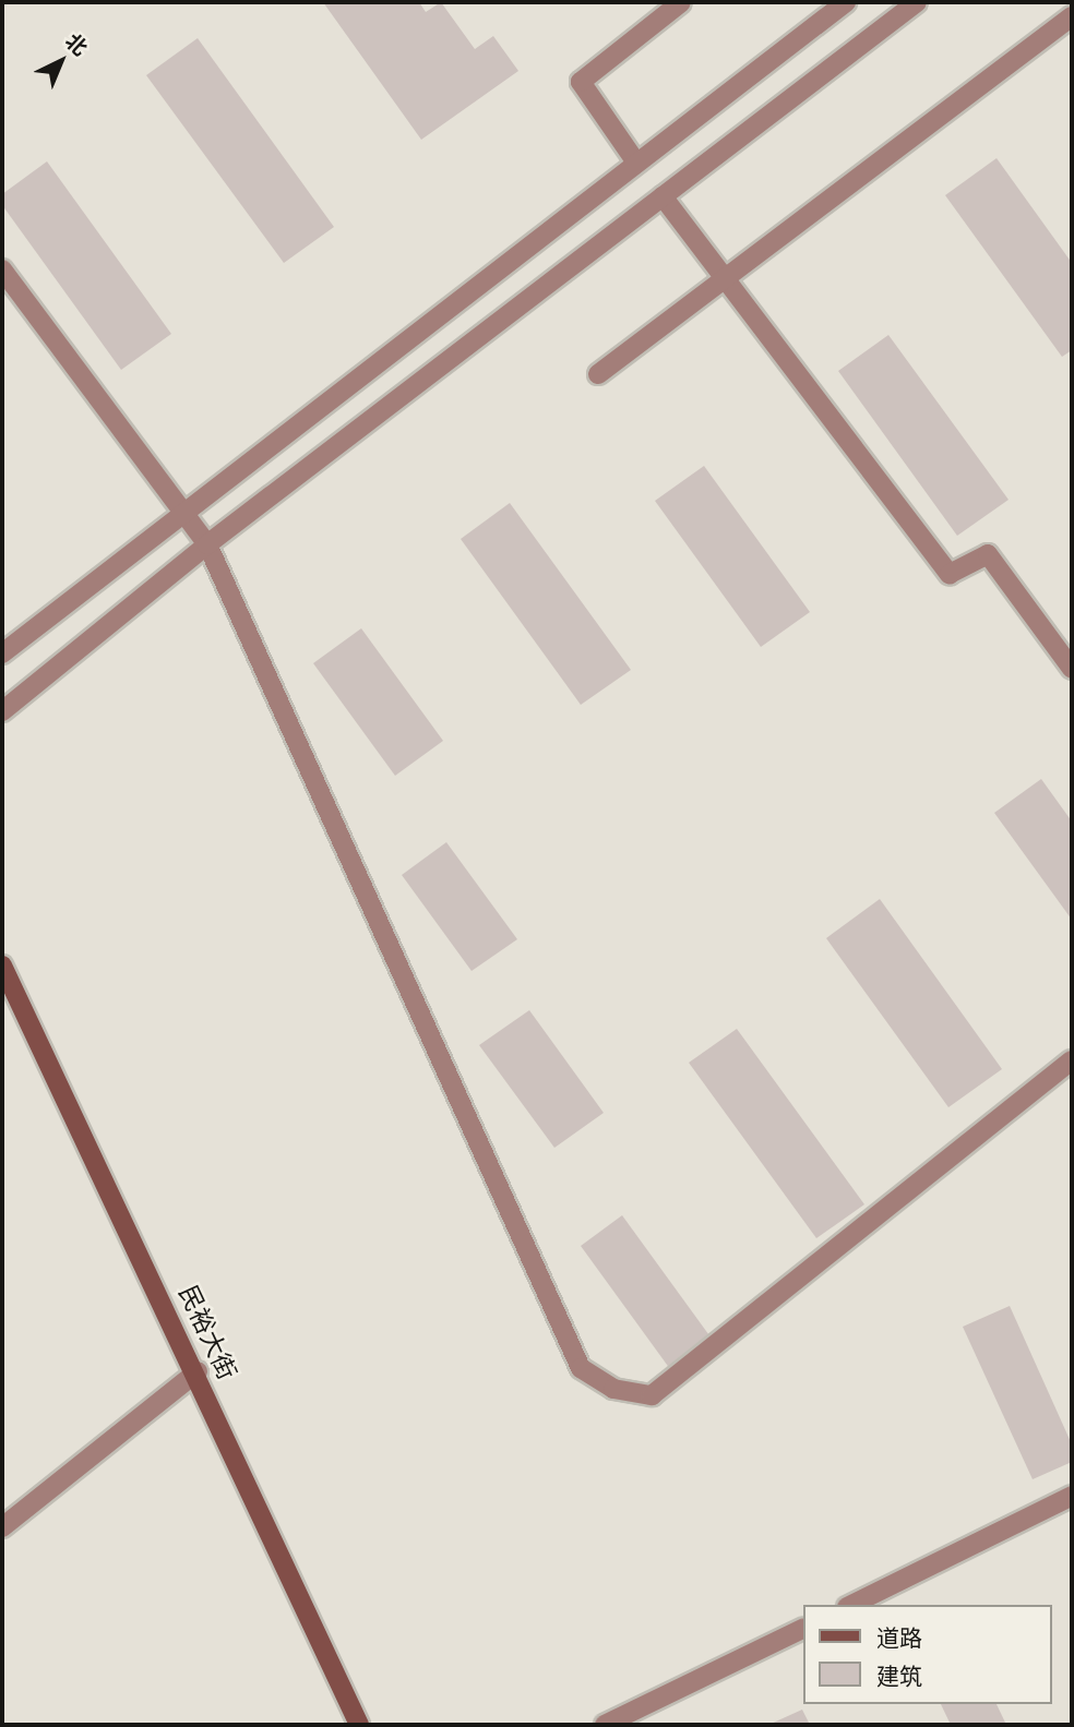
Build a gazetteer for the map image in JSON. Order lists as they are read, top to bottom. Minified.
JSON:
{"streets":{"main road":["民裕大街"]},"legend":["道路","建筑"],"north":"top right"}
